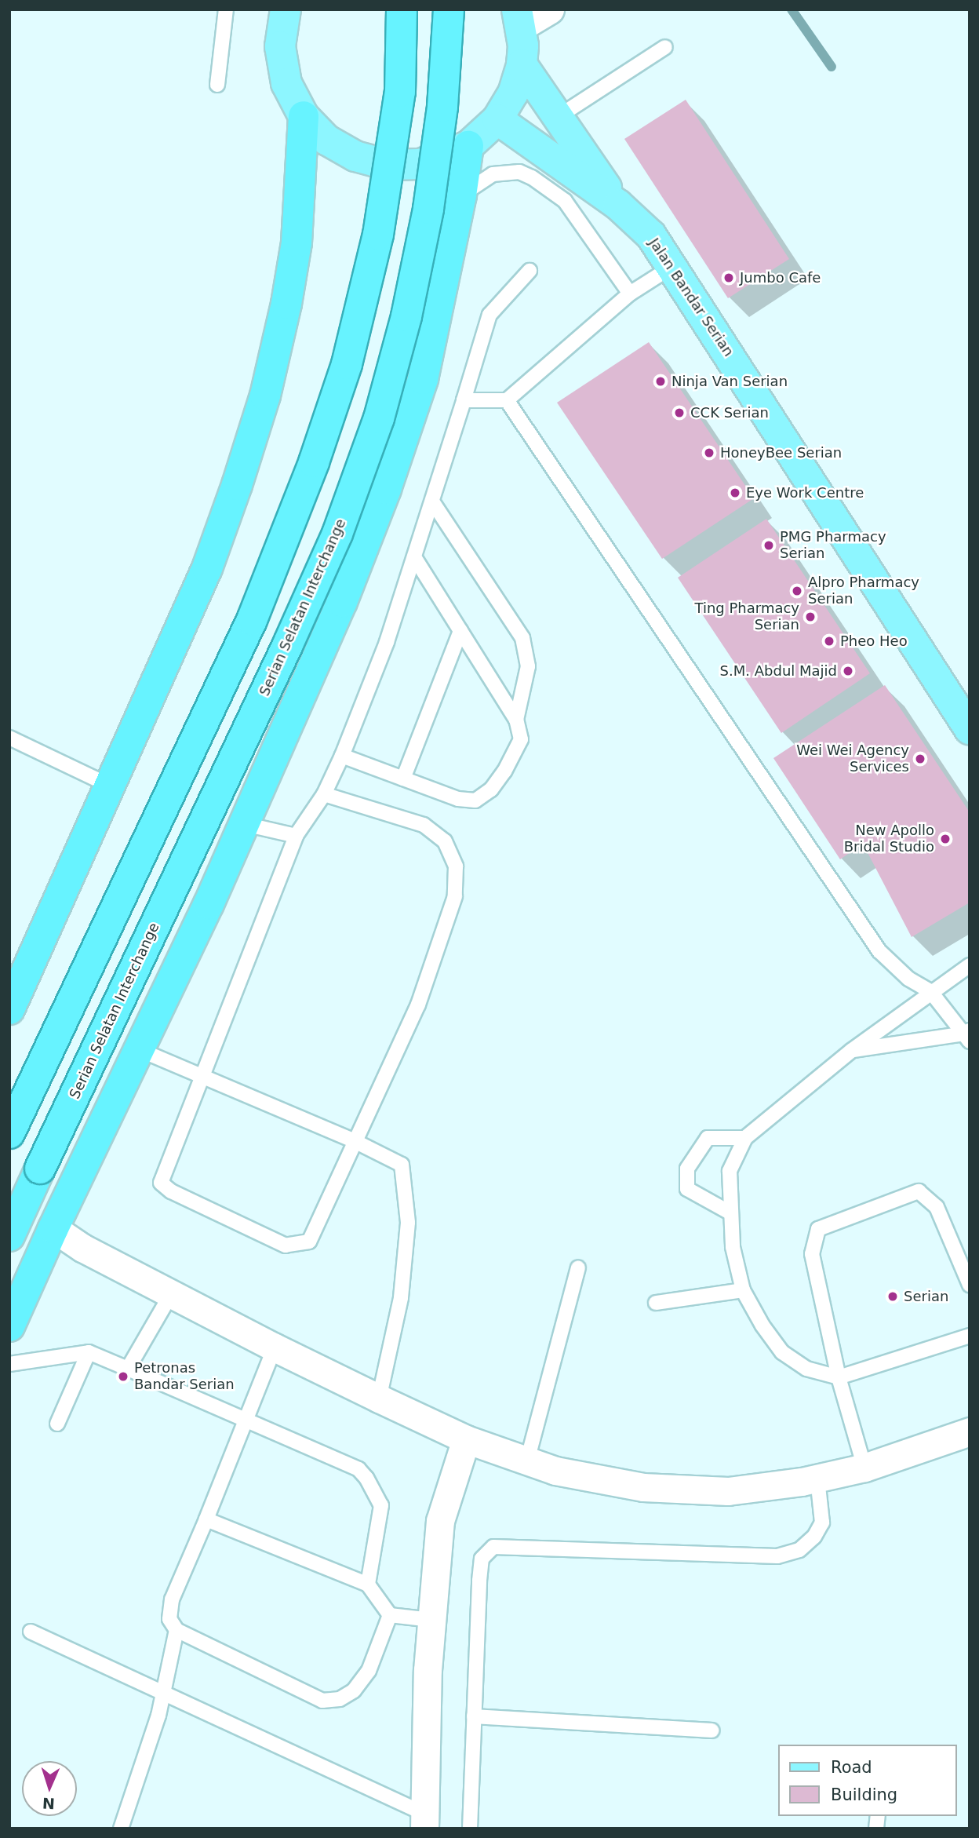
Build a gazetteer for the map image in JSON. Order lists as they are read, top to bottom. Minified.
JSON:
{"streets":{"highway":["Serian Selatan Interchange"],"main road":["Jalan Bandar Serian"]},"places":["Jumbo Cafe","Ninja Van Serian","CCK Serian","HoneyBee Serian","Eye Work Centre","PMG Pharmacy Serian","Alpro Pharmacy Serian","Ting Pharmacy Serian","Pheo Heo","S.M. Abdul Majid","Wei Wei Agency Services","New Apollo Bridal Studio","Serian","Petronas Bandar Serian"],"legend":["Road","Building"],"north":"bottom"}
